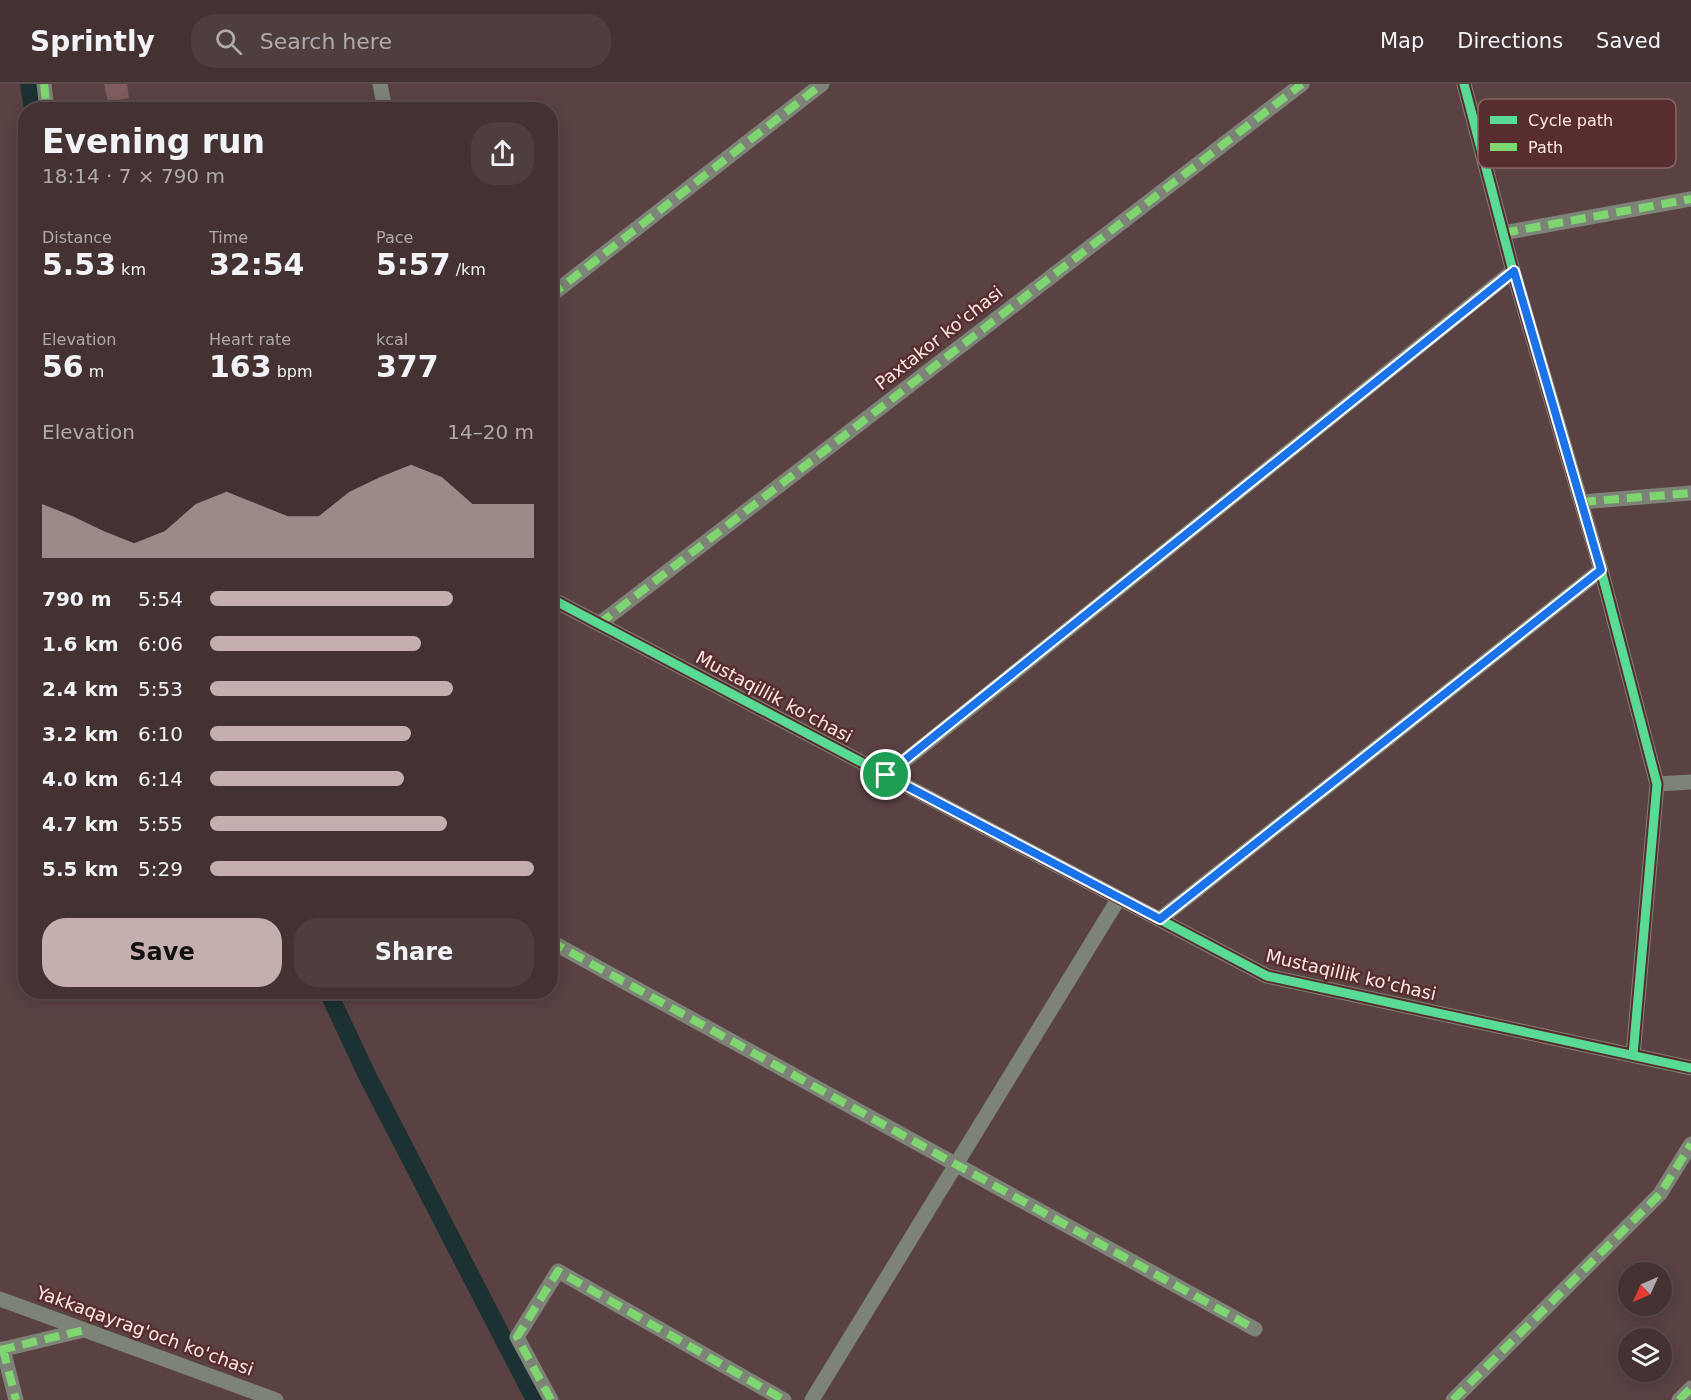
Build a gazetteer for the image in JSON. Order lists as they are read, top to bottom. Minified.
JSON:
{"streets":{"street":["Paxtakor ko'chasi","Mustaqillik ko'chasi","Yakkaqayrag'och ko'chasi"]},"crossings":[["Paxtakor ko'chasi","Mustaqillik ko'chasi"]],"legend":["Cycle path","Path"],"north":"bottom left","page":{"header":"Sprintly","search":"Search here","nav":["Map","Directions","Saved"],"heading":["Evening run","18:14 · 7 × 790 m"],"stats":[["Distance","5.53 km"],["Time","32:54"],["Pace","5:57 /km"],["Elevation","56 m"],["Heart rate","163 bpm"],["kcal","377"]],"chart":["Elevation","14–20 m"],"list":[{"name":"790 m","note":"5:54"},{"name":"1.6 km","note":"6:06"},{"name":"2.4 km","note":"5:53"},{"name":"3.2 km","note":"6:10"},{"name":"4.0 km","note":"6:14"},{"name":"4.7 km","note":"5:55"},{"name":"5.5 km","note":"5:29"}],"buttons":["Save","Share"]}}
